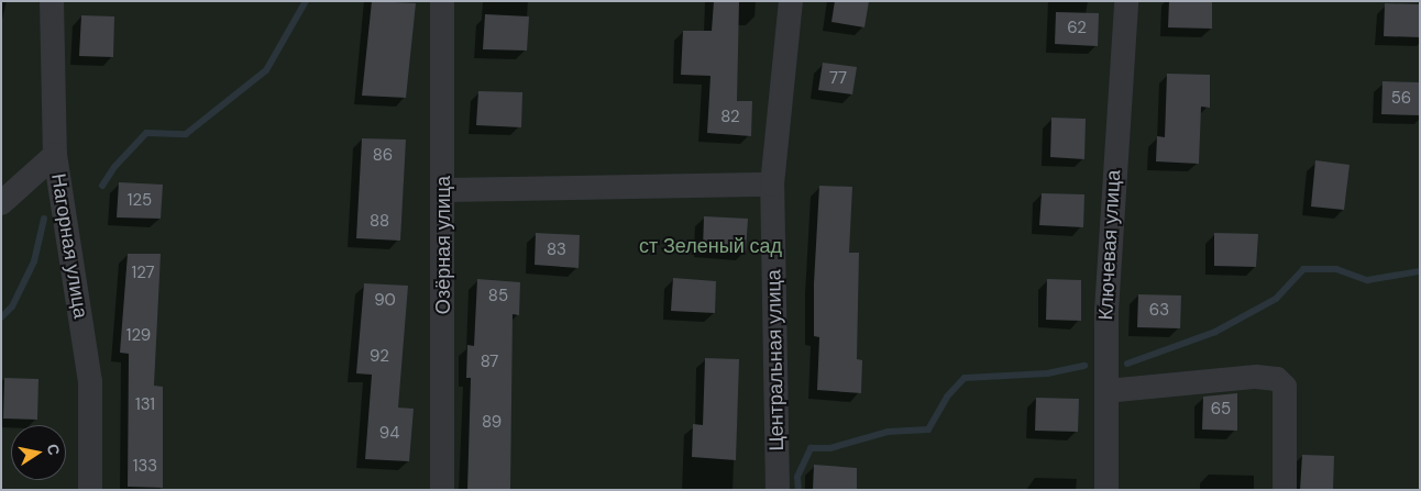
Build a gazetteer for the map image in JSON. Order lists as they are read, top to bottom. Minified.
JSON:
{"streets":{"street":["Озёрная улица","Ключевая улица","Нагорная улица","Центральная улица"]},"parks":["ст Зеленый сад"],"house_numbers":["62","77","56","82","86","125","88","83","127","85","90","63","129","92","87","131","65","89","94","133"],"north":"right"}
